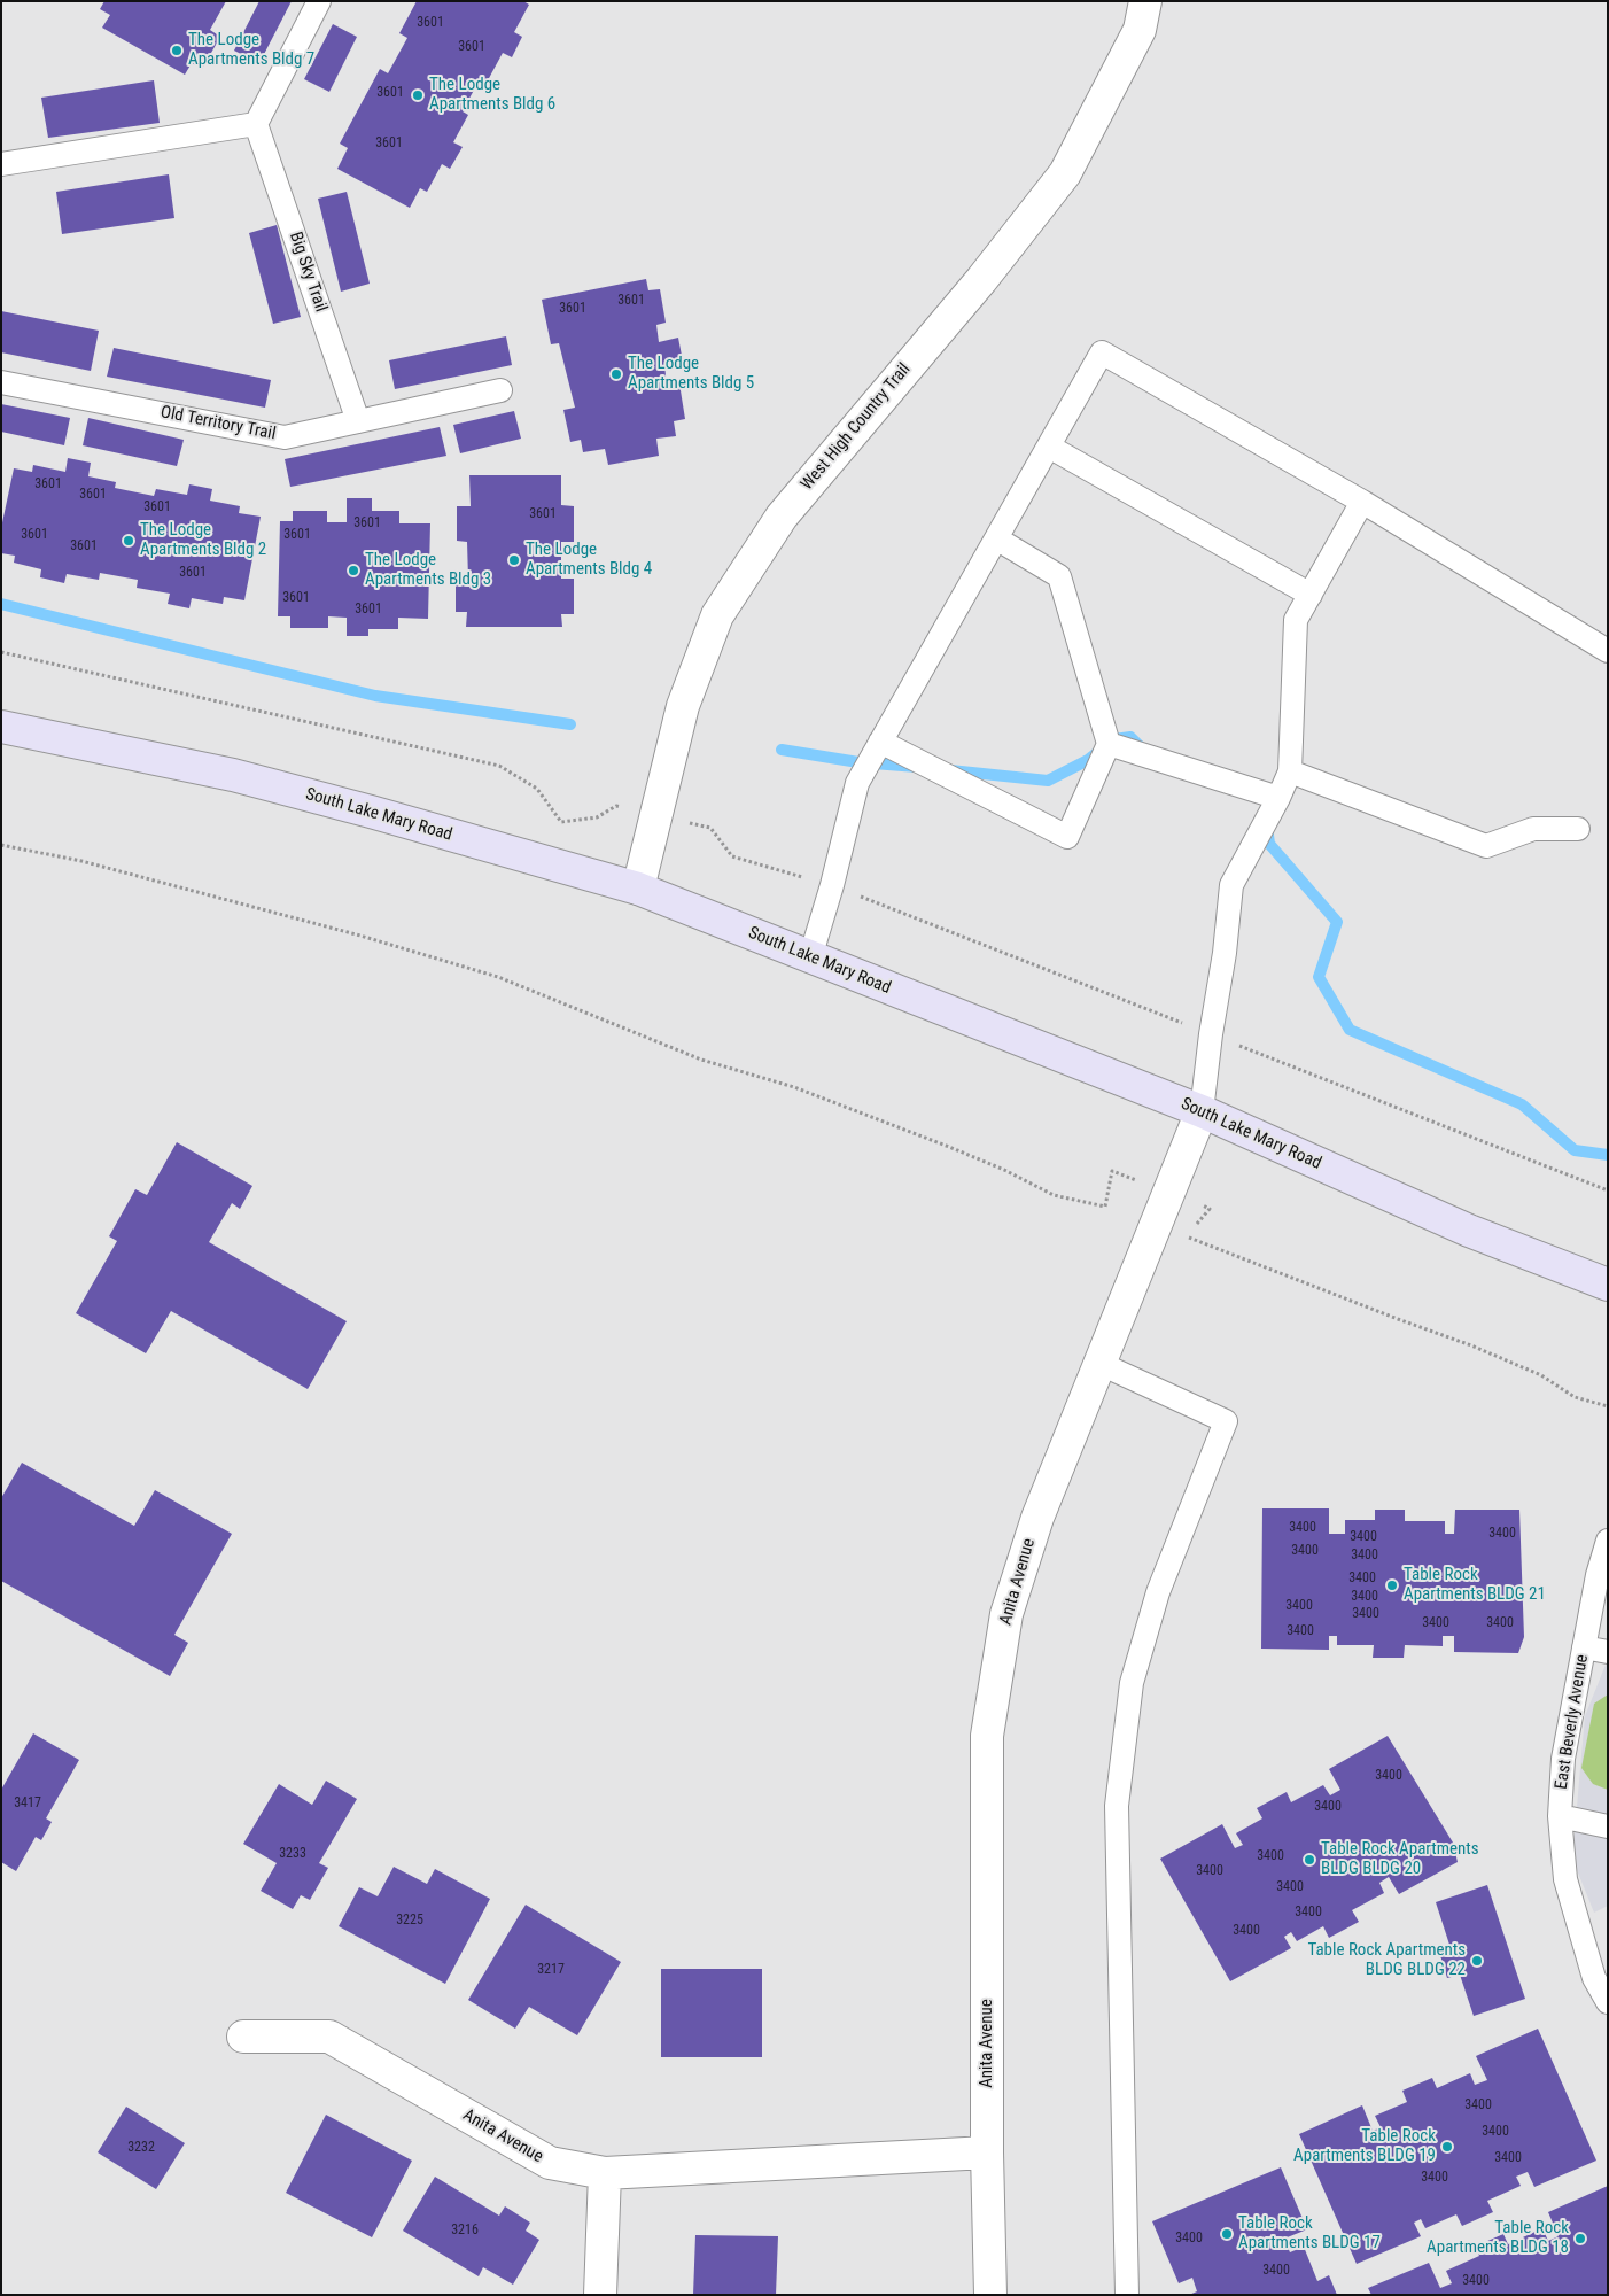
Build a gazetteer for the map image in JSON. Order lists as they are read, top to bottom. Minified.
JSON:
{"streets":{"main road":["South Lake Mary Road"],"street":["West High Country Trail","Anita Avenue"],"lane":["Big Sky Trail","Old Territory Trail","East Beverly Avenue"]},"crossings":[["Big Sky Trail","Old Territory Trail"],["West High Country Trail","South Lake Mary Road"],["South Lake Mary Road","Anita Avenue"]],"places":["The Lodge Apartments Bldg 7","The Lodge Apartments Bldg 6","The Lodge Apartments Bldg 5","The Lodge Apartments Bldg 2","The Lodge Apartments Bldg 4","The Lodge Apartments Bldg 3","Table Rock Apartments BLDG 21","Table Rock Apartments BLDG BLDG 20","Table Rock Apartments BLDG BLDG 22","Table Rock Apartments BLDG 19","Table Rock Apartments BLDG 17","Table Rock Apartments BLDG 18"],"house_numbers":["3601","3601","3601","3601","3601","3601","3601","3601","3601","3601","3601","3601","3601","3601","3601","3601","3601","3400","3400","3400","3400","3400","3400","3400","3400","3400","3400","3400","3400","3400","3417","3400","3233","3400","3400","3400","3400","3225","3400","3217","3400","3400","3232","3400","3400","3216","3400","3400","3400"]}
